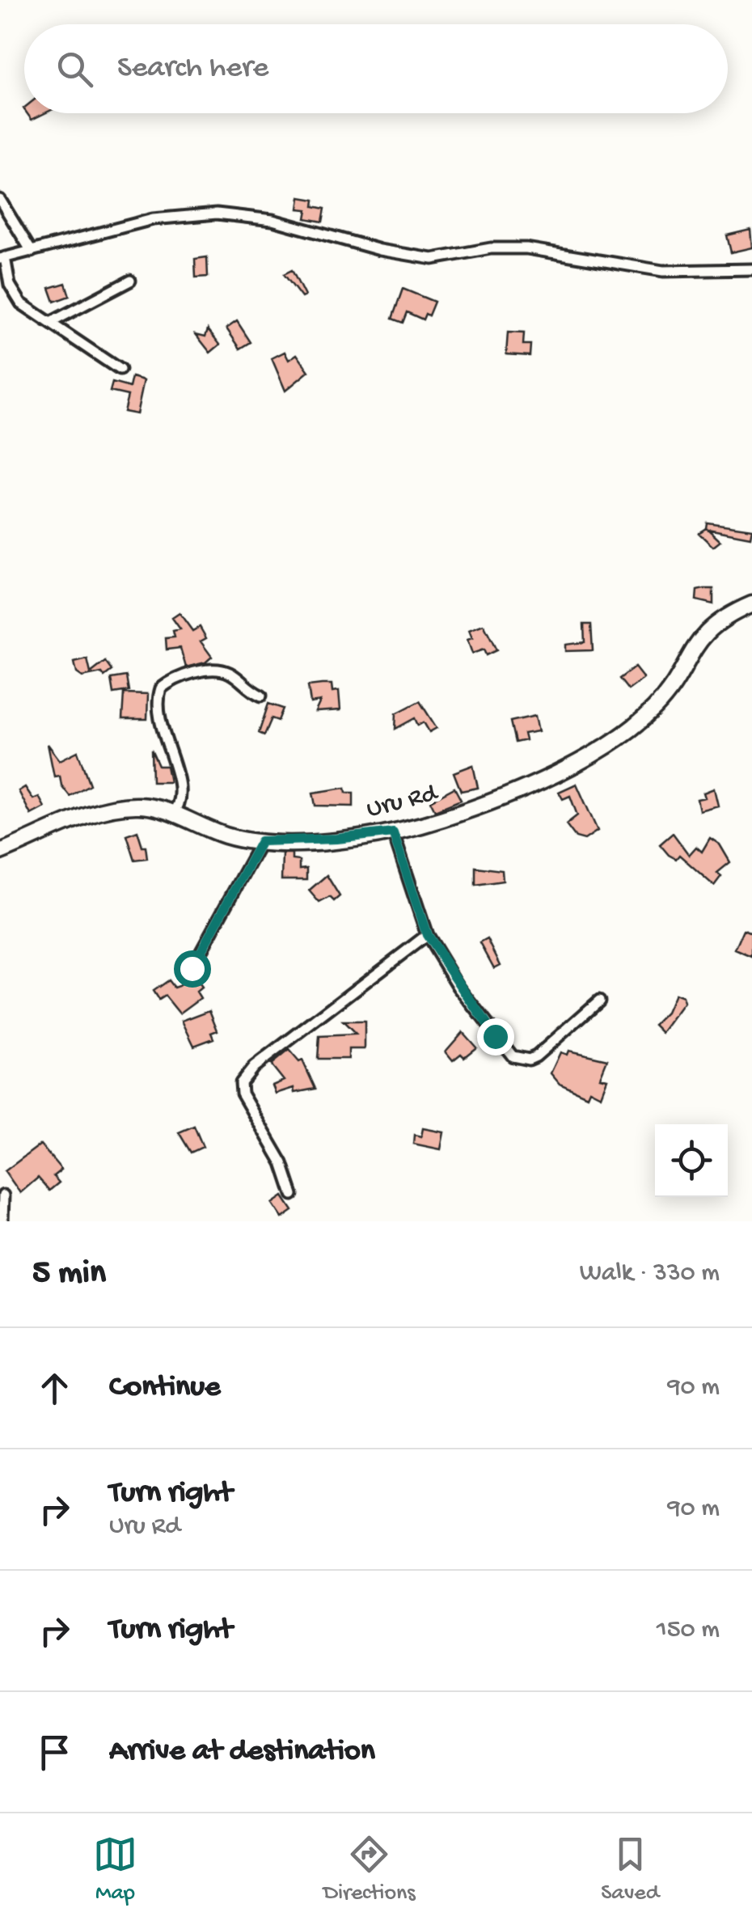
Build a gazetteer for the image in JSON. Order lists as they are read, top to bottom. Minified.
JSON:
{"streets":{"street":["Uru Rd"]},"page":{"search":"Search here","heading":["5 min","Walk · 330 m"],"list":[["Continue","90 m"],["Turn right","Uru Rd","90 m"],["Turn right","150 m"],"Arrive at destination"],"nav":["Map","Directions","Saved"]}}
